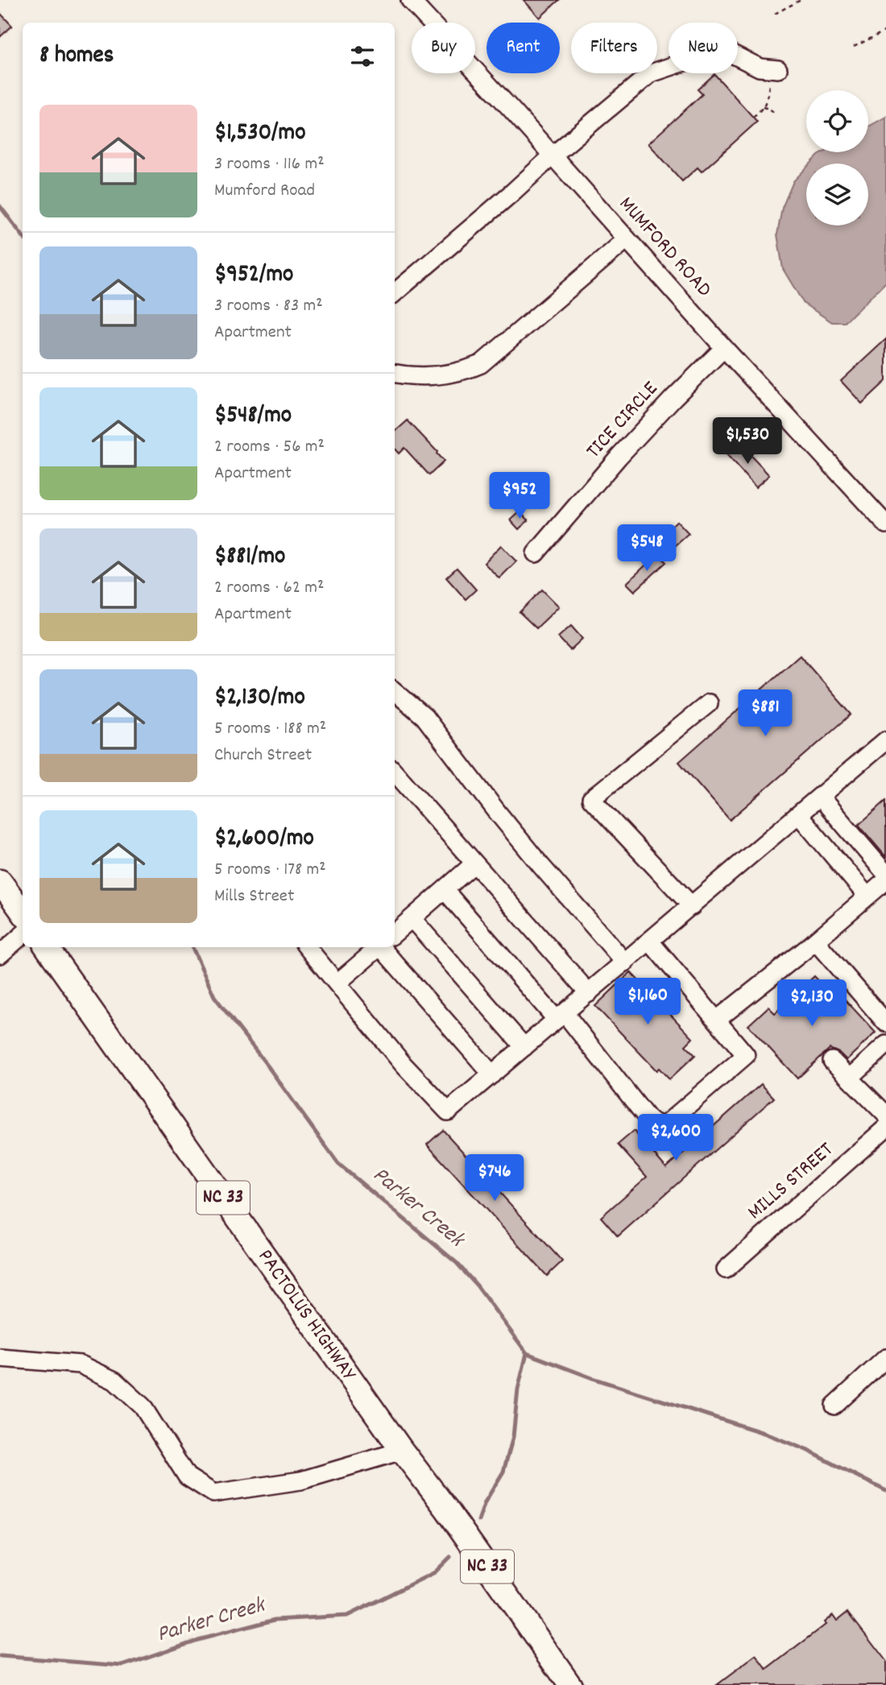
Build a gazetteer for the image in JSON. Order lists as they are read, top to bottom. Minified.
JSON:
{"streets":{"main road":["NC 33","PACTOLUS HIGHWAY"],"street":["MUMFORD ROAD","TICE CIRCLE","MILLS STREET"]},"crossings":[["MUMFORD ROAD","TICE CIRCLE"]],"water":["Parker Creek"],"page":{"chip":["Buy","Rent","Filters","New"],"heading":"8 homes","list":[{"name":"$1,530/mo","note":"3 rooms · 116 m² · Mumford Road"},{"name":"$952/mo","note":"3 rooms · 83 m² · Apartment"},{"name":"$548/mo","note":"2 rooms · 56 m² · Apartment"},{"name":"$881/mo","note":"2 rooms · 62 m² · Apartment"},{"name":"$2,130/mo","note":"5 rooms · 188 m² · Church Street"},{"name":"$2,600/mo","note":"5 rooms · 178 m² · Mills Street"}],"price":["$1,530","$952","$548","$881","$1,160","$2,130","$2,600","$746"]}}
